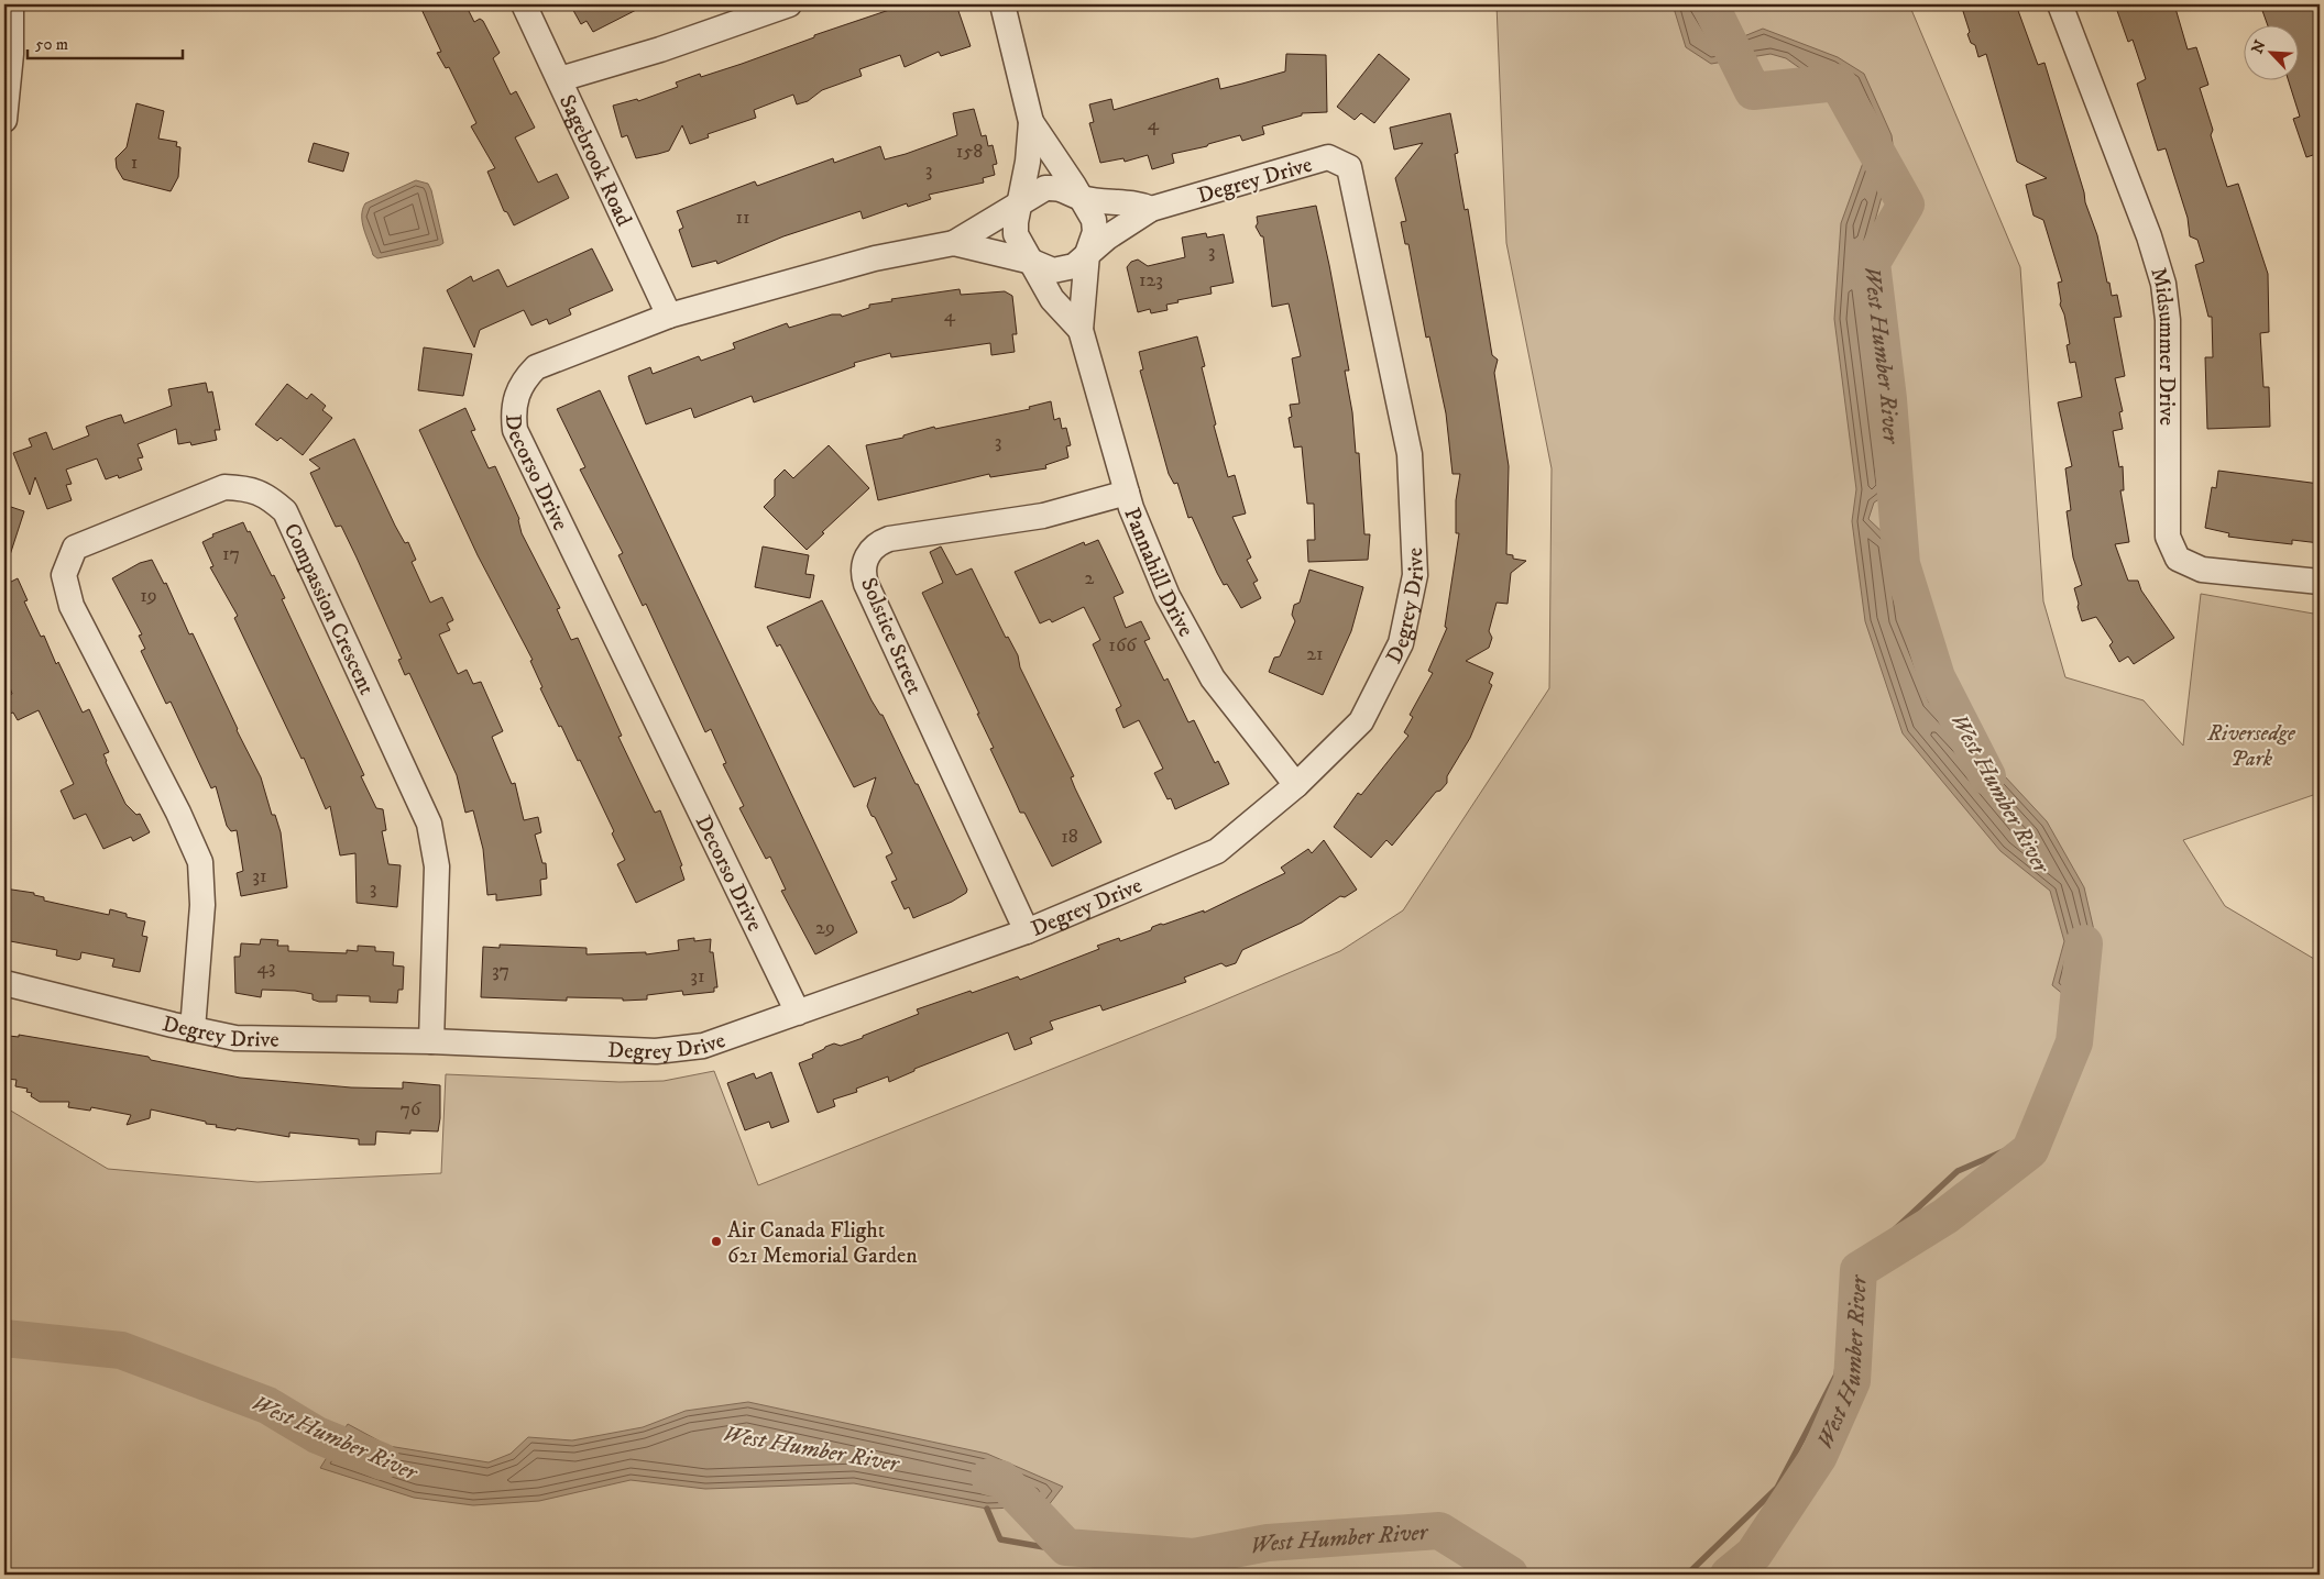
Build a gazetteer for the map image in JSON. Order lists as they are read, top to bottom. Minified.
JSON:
{"streets":{"street":["Sagebrook Road","Degrey Drive","Midsummer Drive","Decorso Drive","Pannahill Drive","Compassion Crescent","Solstice Street"]},"crossings":[["Sagebrook Road","Decorso Drive"],["Degrey Drive","Decorso Drive"],["Degrey Drive","Pannahill Drive"],["Degrey Drive","Compassion Crescent"],["Degrey Drive","Solstice Street"],["Decorso Drive","Pannahill Drive"],["Pannahill Drive","Solstice Street"]],"water":["West Humber River"],"parks":["Riversedge Park"],"places":["Air Canada Flight 621 Memorial Garden"],"house_numbers":["4","158","1","3","11","3","123","4","3","17","2","19","166","21","18","31","3","29","43","37","31","76"],"scale_bar":"50 m","north":"top left"}
